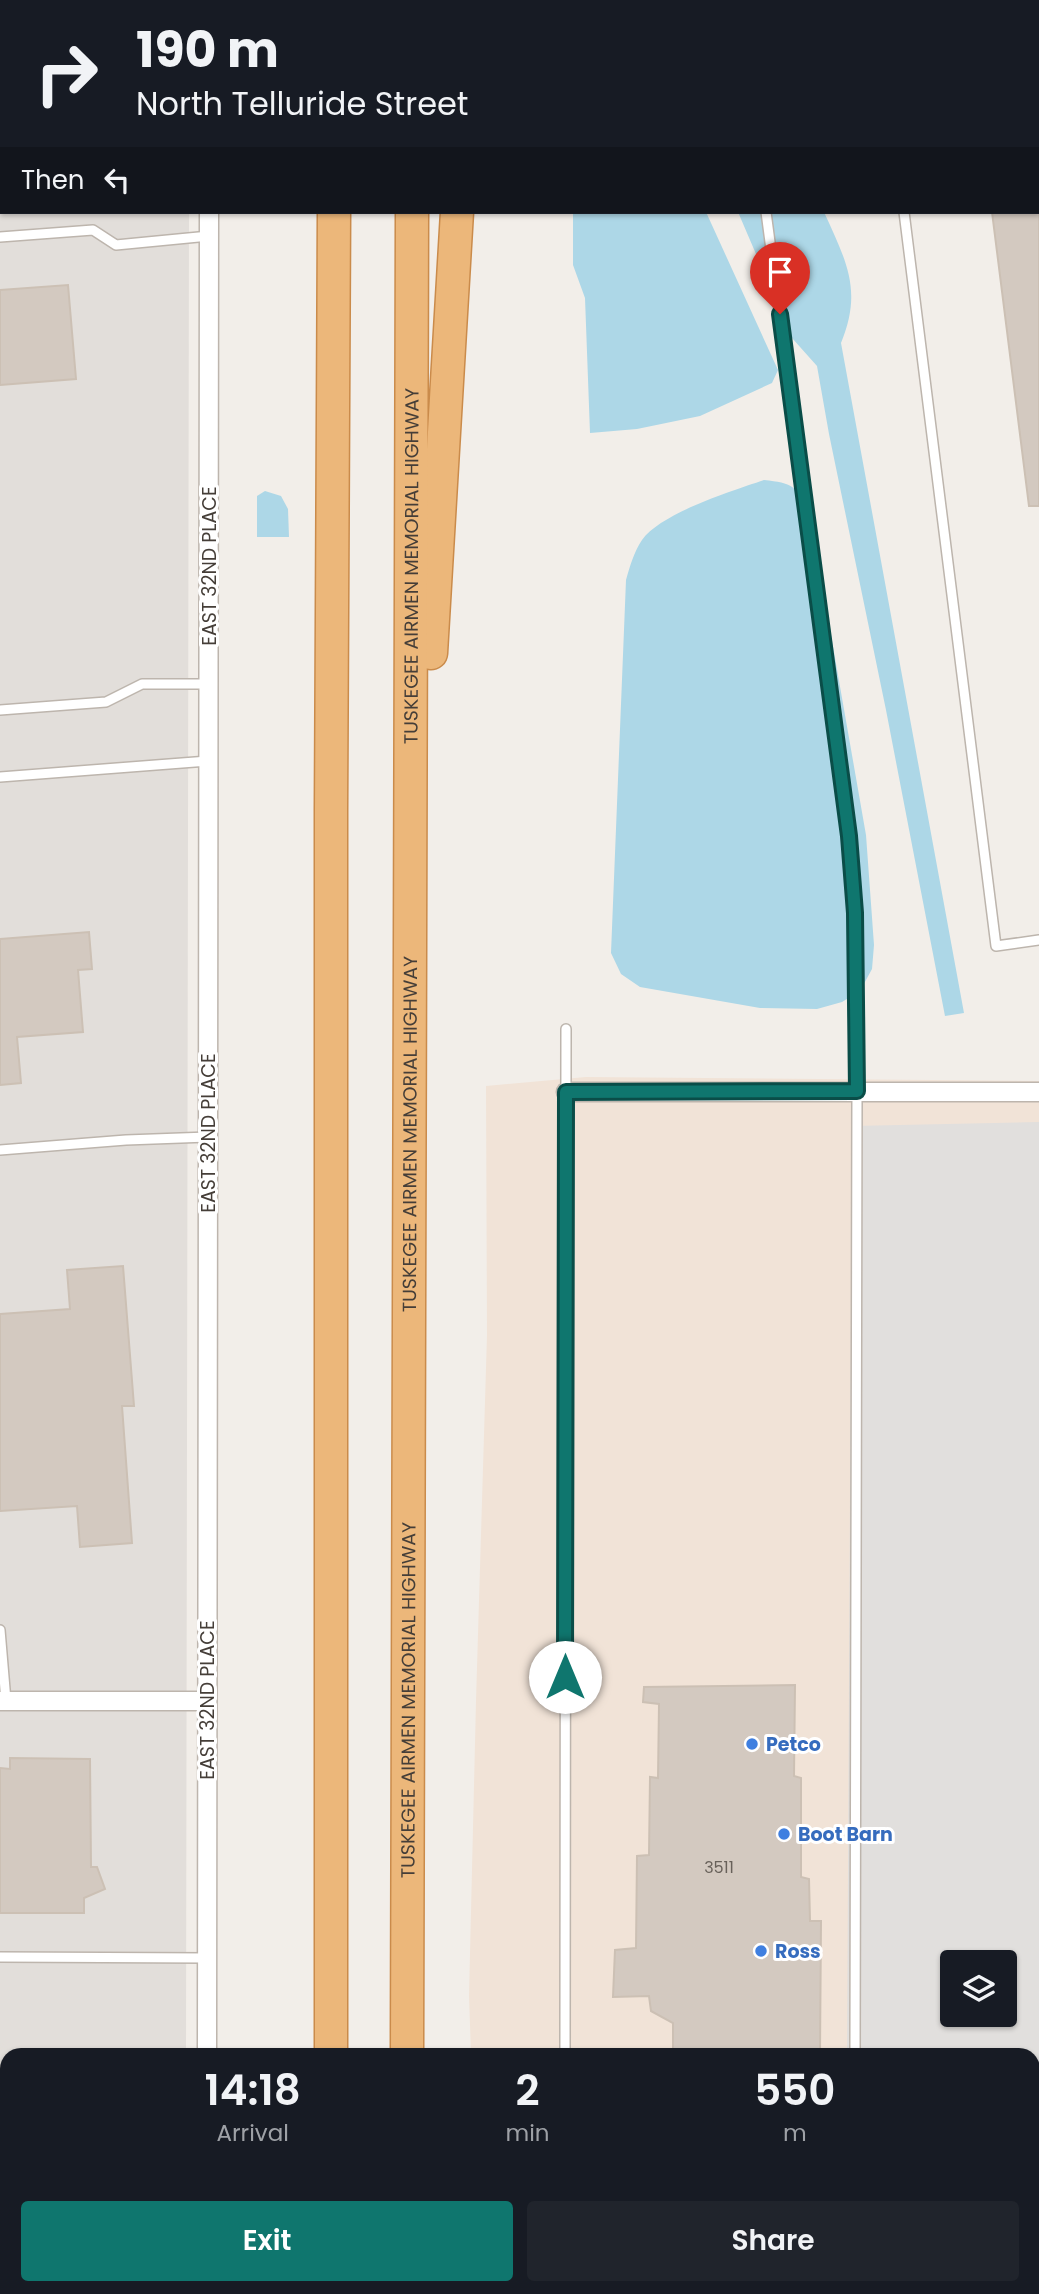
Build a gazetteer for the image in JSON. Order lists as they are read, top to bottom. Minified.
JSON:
{"streets":{"highway":["TUSKEGEE AIRMEN MEMORIAL HIGHWAY"],"street":["EAST 32ND PLACE"]},"places":["Petco","Boot Barn","Ross"],"house_numbers":["3511"],"page":{"turn":["190 m","North Telluride Street"],"then":"Then","eta":["14:18","Arrival","2","min","550","m"],"buttons":["Exit","Share"]}}
